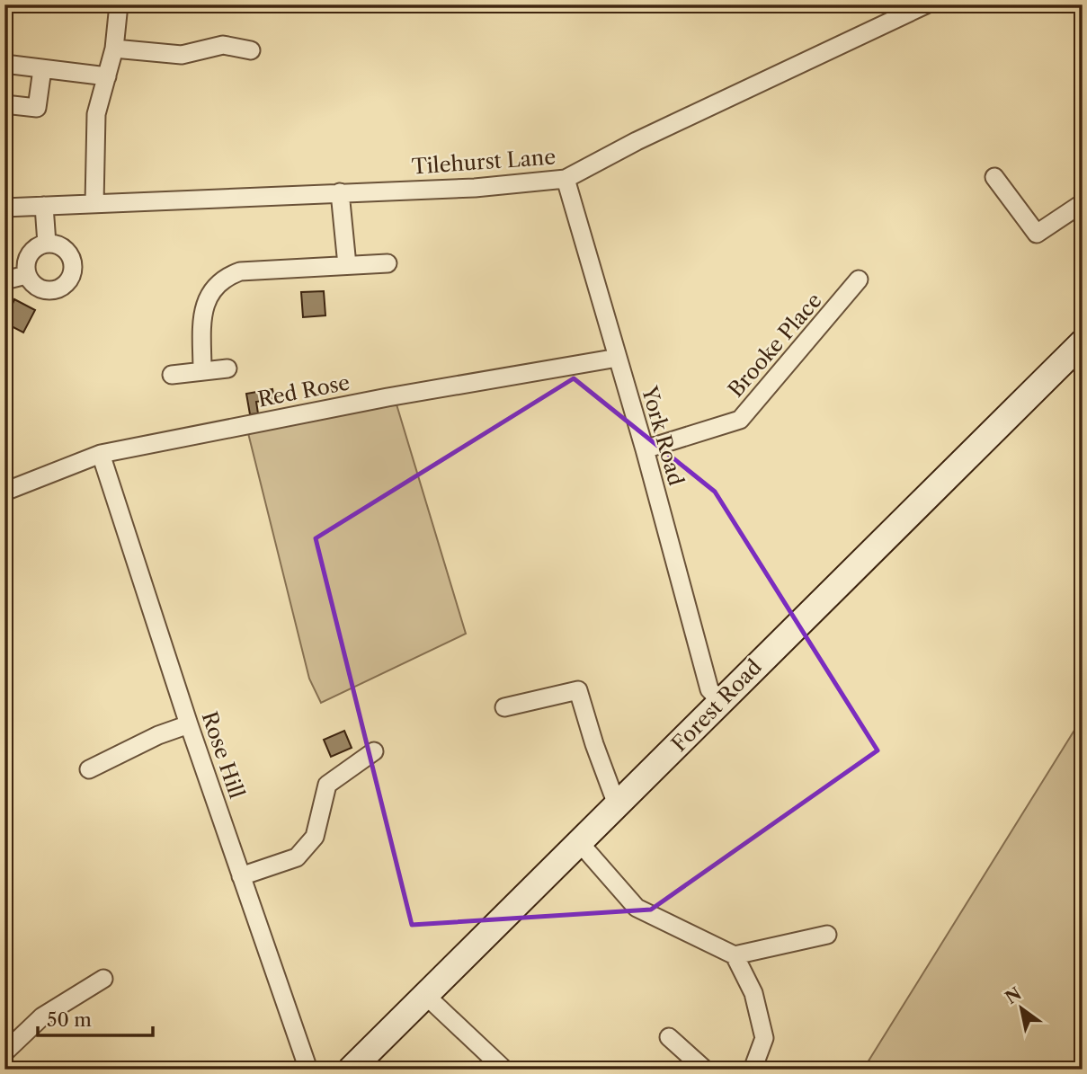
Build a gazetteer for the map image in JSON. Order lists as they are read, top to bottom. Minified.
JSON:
{"streets":{"main road":["Forest Road"],"street":["Tilehurst Lane","Brooke Place","Red Rose","York Road","Rose Hill"]},"crossings":[["Tilehurst Lane","York Road"],["Brooke Place","York Road"],["Red Rose","York Road"],["Red Rose","Rose Hill"],["York Road","Forest Road"]],"scale_bar":"50 m","north":"top left"}
